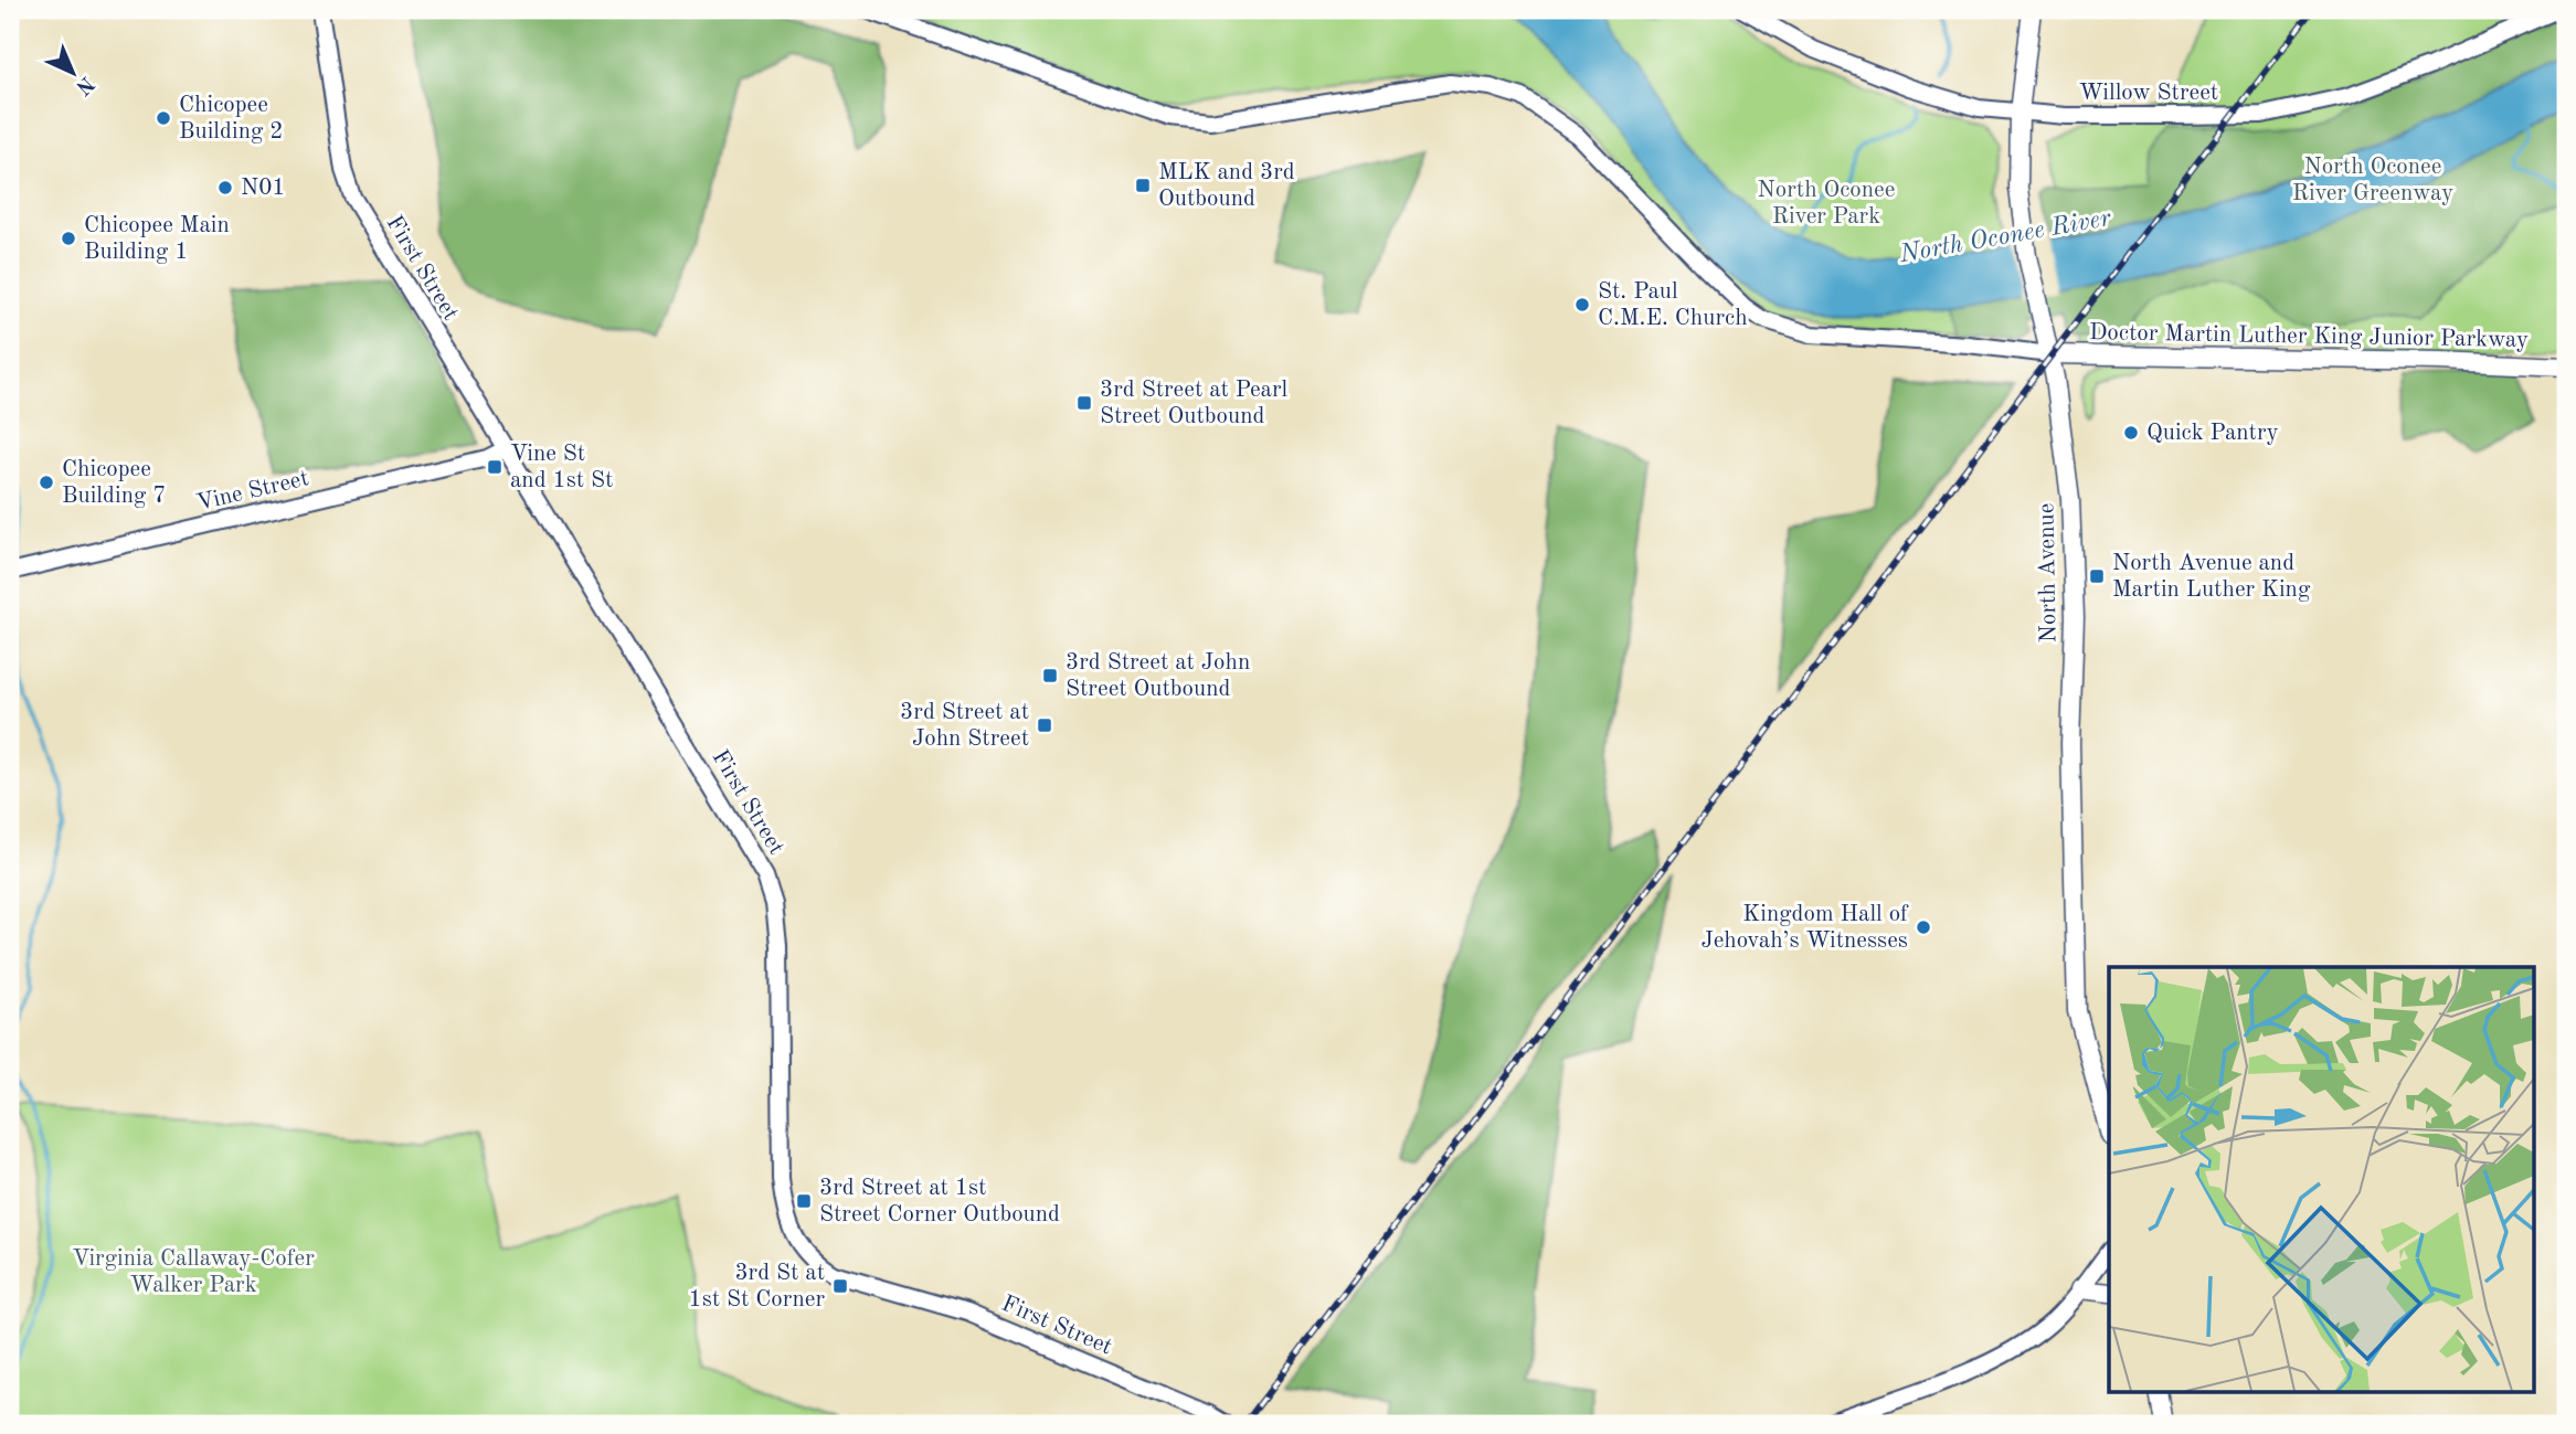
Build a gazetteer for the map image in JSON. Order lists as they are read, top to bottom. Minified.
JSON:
{"streets":{"main road":["Doctor Martin Luther King Junior Parkway","North Avenue"],"street":["Willow Street","First Street","Vine Street"]},"crossings":[["Willow Street","North Avenue"],["First Street","Vine Street"],["Doctor Martin Luther King Junior Parkway","North Avenue"]],"water":["North Oconee River"],"parks":["North Oconee River Greenway","North Oconee River Park","Virginia Callaway-Cofer Walker Park"],"places":{"other":["Chicopee Building 2","N01","Chicopee Main Building 1","St. Paul C.M.E. Church","Quick Pantry","Chicopee Building 7","Kingdom Hall of Jehovah’s Witnesses"],"transit":["MLK and 3rd Outbound","3rd Street at Pearl Street Outbound","Vine St and 1st St","North Avenue and Martin Luther King","3rd Street at John Street Outbound","3rd Street at John Street","3rd Street at 1st Street Corner Outbound","3rd St at 1st St Corner"]},"north":"bottom right"}
